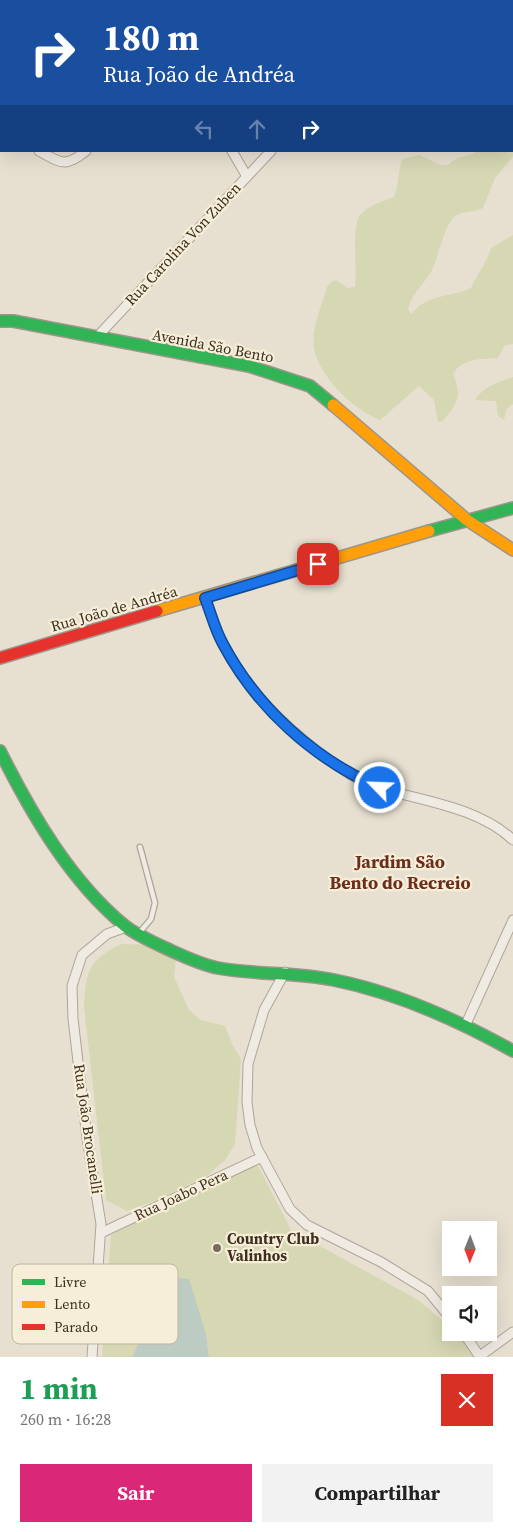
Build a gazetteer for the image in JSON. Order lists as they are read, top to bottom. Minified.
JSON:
{"streets":{"street":["Rua Carolina Von Zuben","Avenida São Bento","Rua João de Andréa","Rua João Brocanelli","Rua Joabo Pera"]},"crossings":[["Rua Carolina Von Zuben","Avenida São Bento"],["Avenida São Bento","Rua João de Andréa"],["Rua João Brocanelli","Rua Joabo Pera"]],"districts":["Jardim São Bento do Recreio"],"places":["Country Club Valinhos"],"legend":["Livre","Lento","Parado"],"north":"bottom","page":{"turn":["180 m","Rua João de Andréa"],"heading":["1 min","260 m · 16:28"],"buttons":["Sair","Compartilhar"]}}
